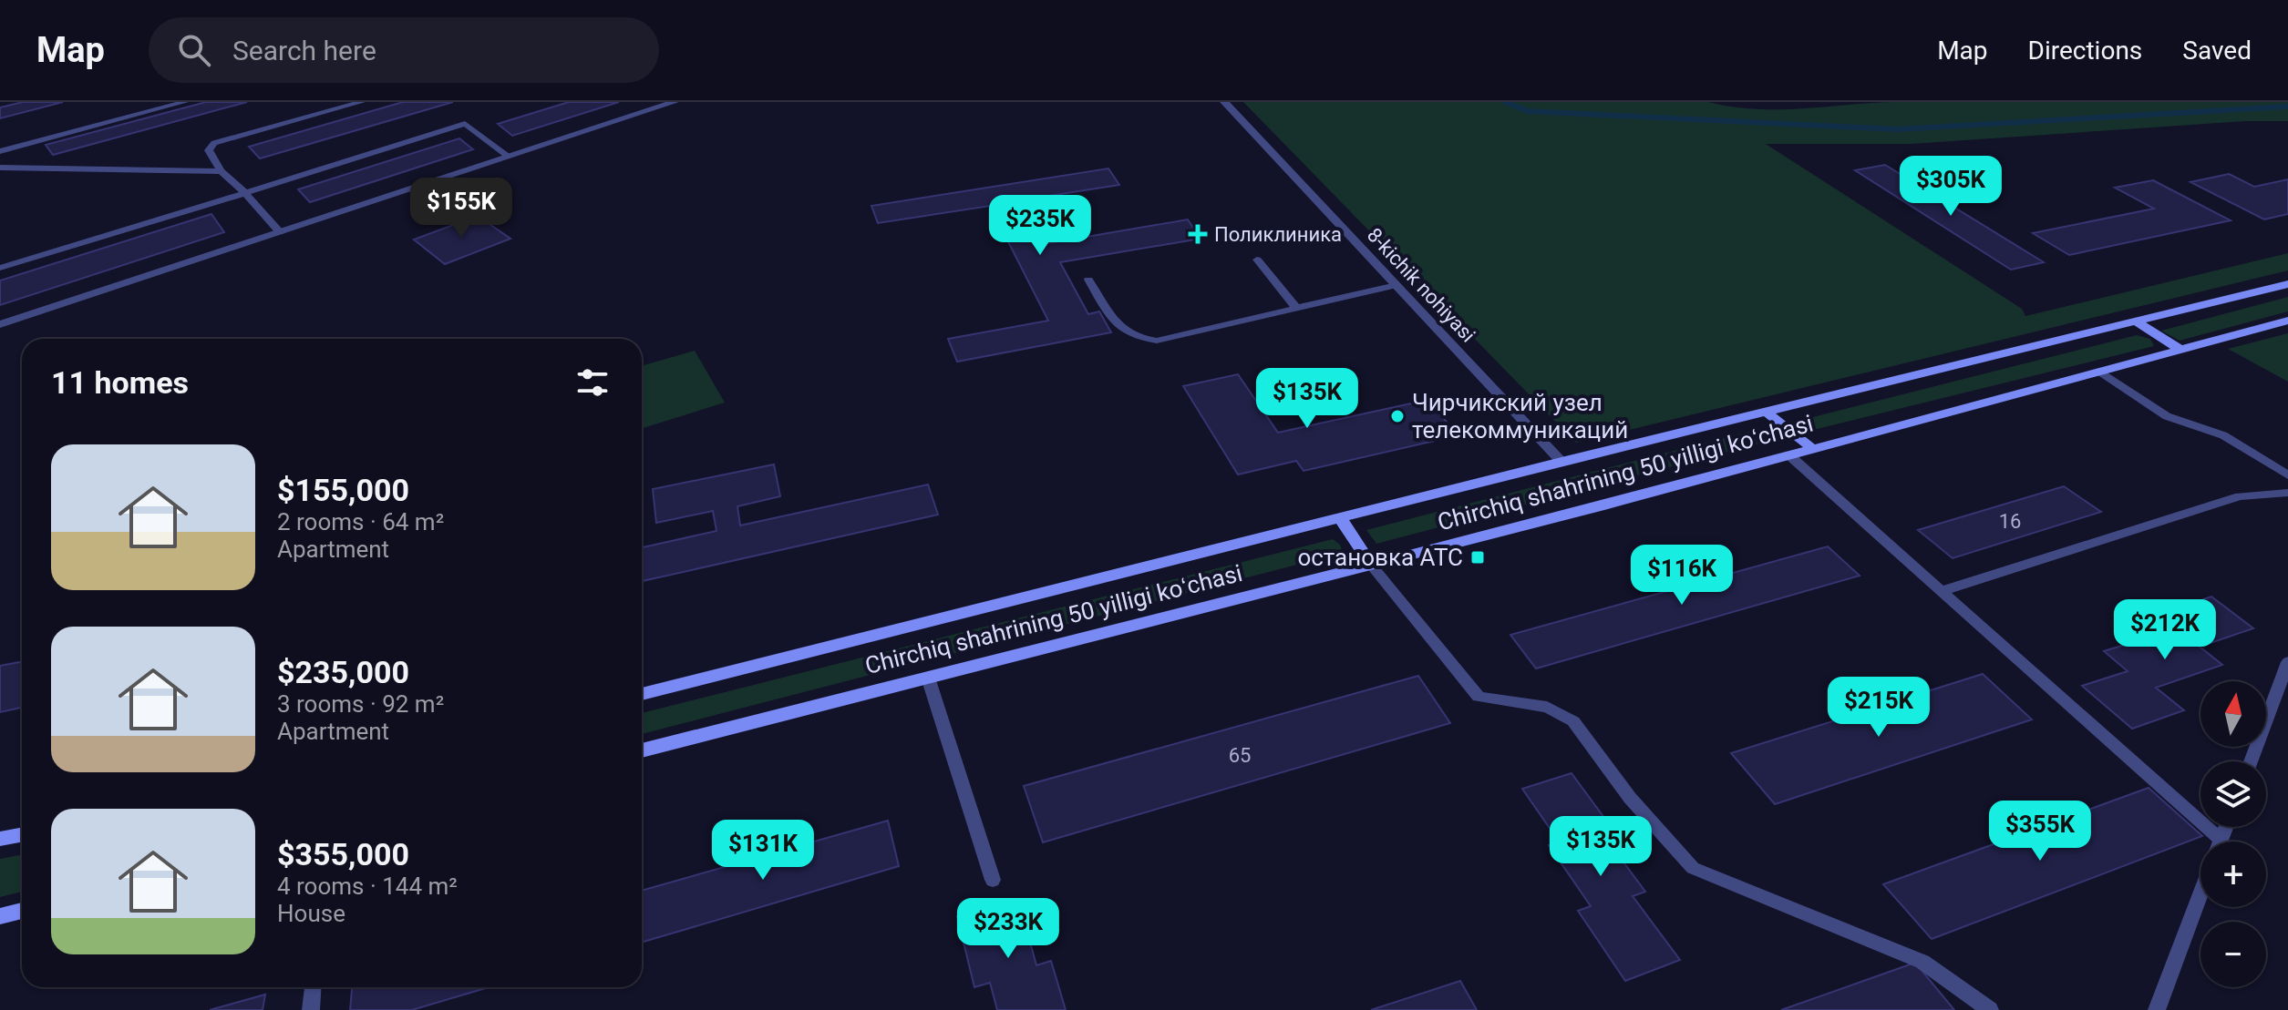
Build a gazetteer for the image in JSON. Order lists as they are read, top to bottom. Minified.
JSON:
{"streets":{"main road":["Chirchiq shahrining 50 yilligi koʻchasi"],"street":["8-kichik nohiyasi"]},"crossings":[["8-kichik nohiyasi","Chirchiq shahrining 50 yilligi koʻchasi"]],"places":{"health":["Поликлиника"],"other":["Чирчикский узел телекоммуникаций"],"transit":["остановка АТС"]},"house_numbers":["16","65"],"north":"top","page":{"header":"Map","search":"Search here","nav":["Map","Directions","Saved"],"price":["$305K","$155K","$235K","$135K","$116K","$212K","$215K","$355K","$135K","$131K","$233K"],"heading":"11 homes","list":[{"name":"$155,000","note":"2 rooms · 64 m² · Apartment"},{"name":"$235,000","note":"3 rooms · 92 m² · Apartment"},{"name":"$355,000","note":"4 rooms · 144 m² · House"}],"map_buttons":["+","−"]}}
